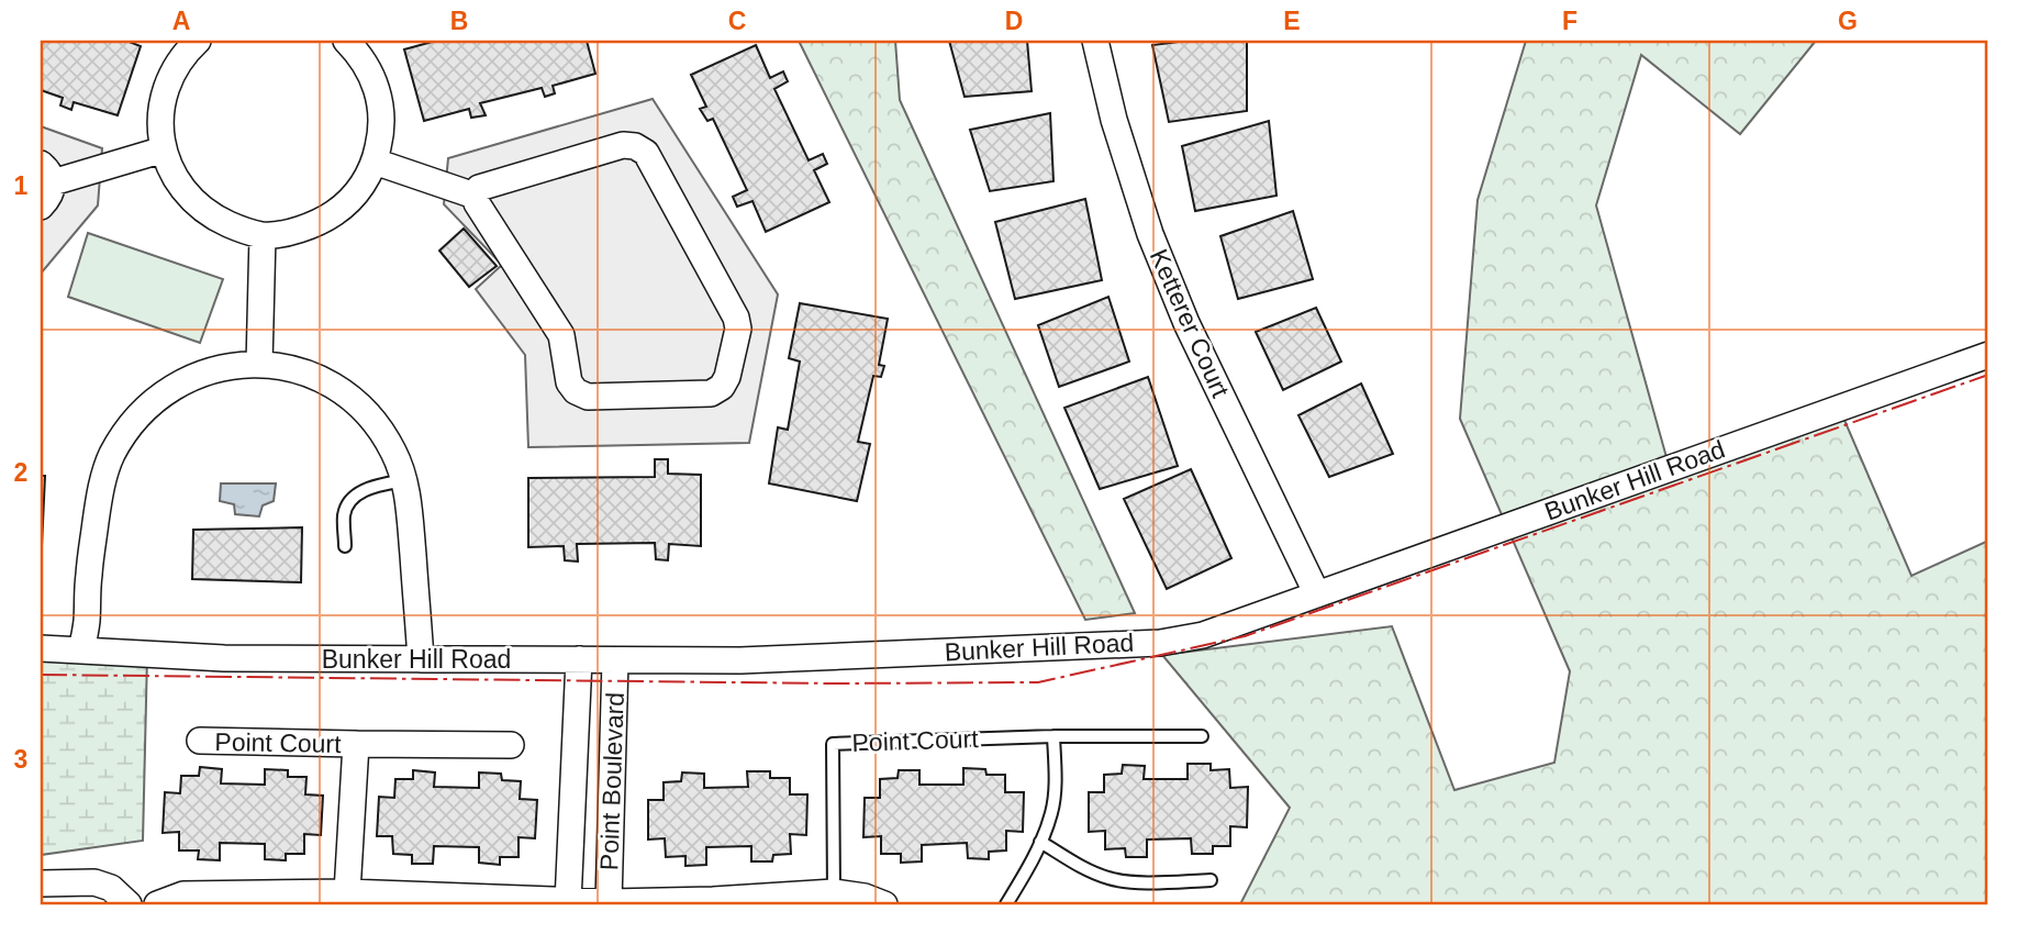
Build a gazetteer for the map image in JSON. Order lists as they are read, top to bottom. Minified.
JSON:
{"streets":{"street":["Ketterer Court","Bunker Hill Road","Point Court","Point Boulevard"]},"crossings":[["Ketterer Court","Bunker Hill Road"],["Bunker Hill Road","Point Boulevard"]],"grid":{"columns":["A","B","C","D","E","F","G"],"rows":["1","2","3"]}}
